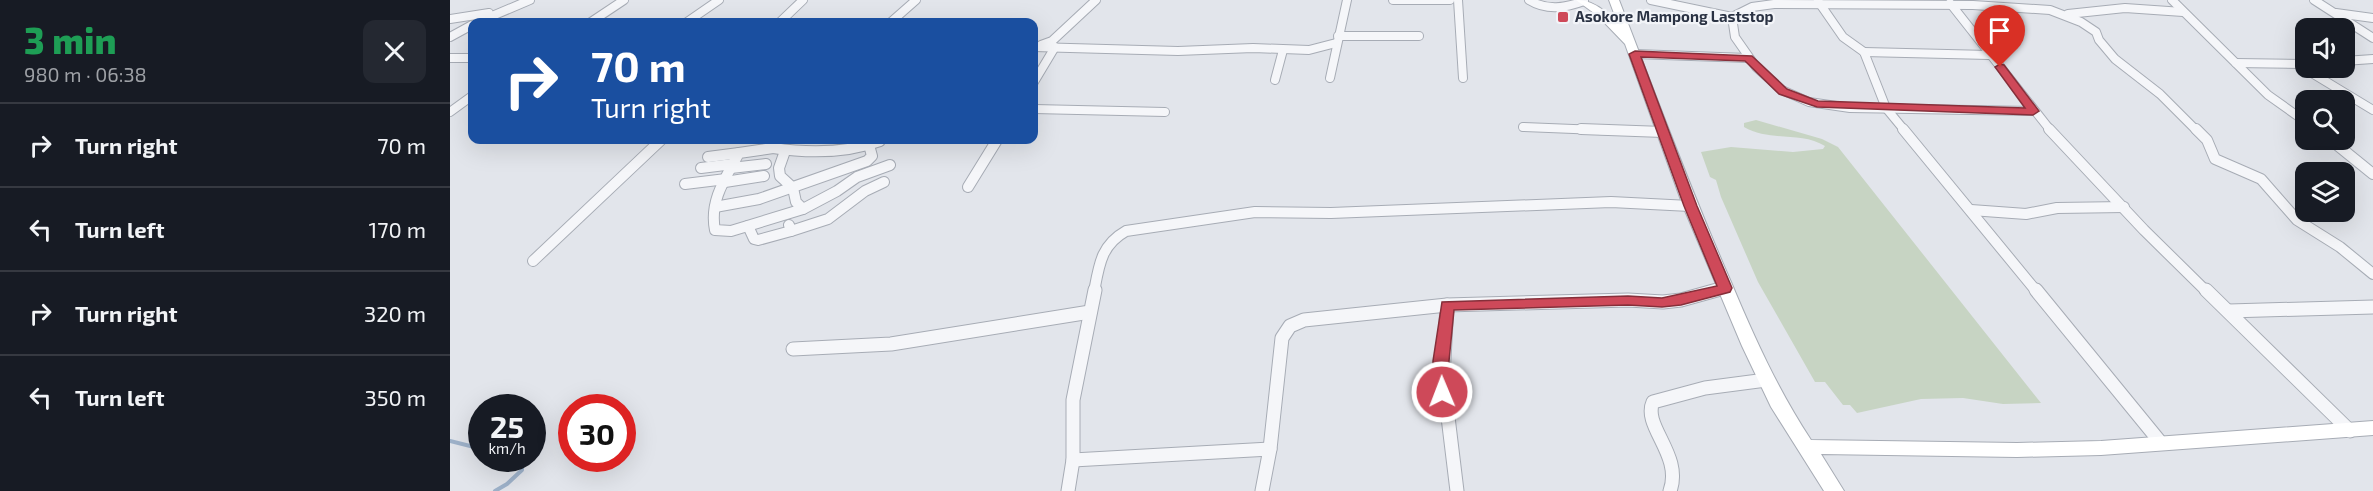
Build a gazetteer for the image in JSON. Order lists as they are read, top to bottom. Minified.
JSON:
{"places":{"transit":["Asokore Mampong Laststop"]},"page":{"heading":["3 min","980 m · 06:38"],"turn":["70 m","Turn right"],"list":[{"name":"Turn right","value":"70 m"},{"name":"Turn left","value":"170 m"},{"name":"Turn right","value":"320 m"},{"name":"Turn left","value":"350 m"}],"speed":"25 km/h","limit":"30"}}
